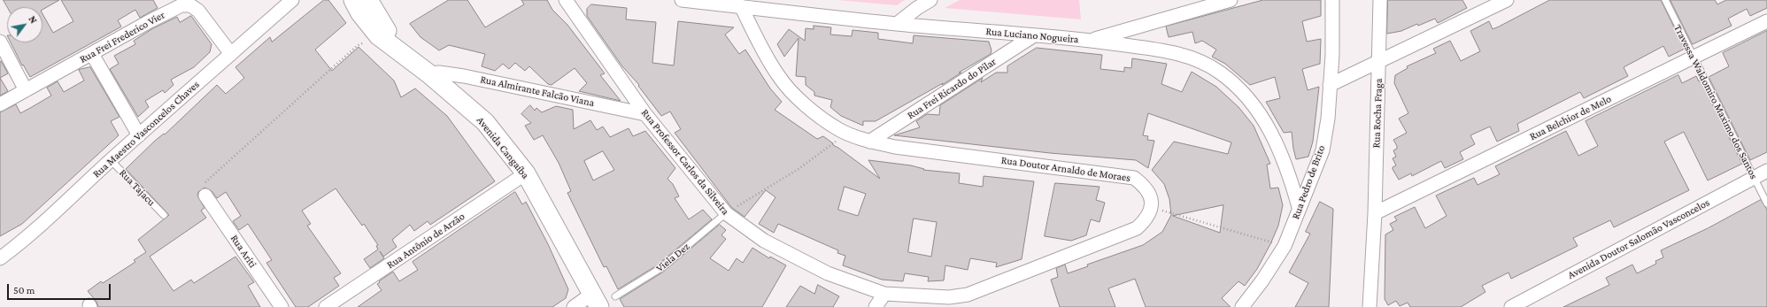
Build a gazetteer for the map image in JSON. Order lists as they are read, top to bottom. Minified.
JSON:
{"streets":{"main road":["Avenida Cangaíba"],"street":["Rua Luciano Nogueira","Rua Frei Frederico Vier","Rua Frei Ricardo do Pilar","Rua Almirante Falcão Viana","Rua Rocha Fraga","Rua Belchior de Melo","Rua Maestro Vasconcelos Chaves","Rua Professor Carlos da Silveira","Rua Doutor Arnaldo de Moraes","Rua Pedro de Brito","Avenida Doutor Salomão Vasconcelos","Rua Antônio de Arzão","Rua Ariti"],"lane":["Travessa Waldomiro Maximo dos Santos","Rua Tajacu","Viela Dez"]},"crossings":[["Rua Luciano Nogueira","Rua Frei Ricardo do Pilar"],["Rua Luciano Nogueira","Rua Doutor Arnaldo de Moraes"],["Rua Luciano Nogueira","Rua Pedro de Brito"],["Rua Frei Frederico Vier","Rua Maestro Vasconcelos Chaves"],["Rua Frei Ricardo do Pilar","Rua Doutor Arnaldo de Moraes"],["Rua Almirante Falcão Viana","Avenida Cangaíba"],["Rua Almirante Falcão Viana","Rua Professor Carlos da Silveira"],["Travessa Waldomiro Maximo dos Santos","Rua Belchior de Melo"],["Travessa Waldomiro Maximo dos Santos","Avenida Doutor Salomão Vasconcelos"],["Rua Rocha Fraga","Rua Belchior de Melo"],["Rua Maestro Vasconcelos Chaves","Rua Tajacu"],["Avenida Cangaíba","Rua Antônio de Arzão"],["Rua Professor Carlos da Silveira","Viela Dez"]],"scale_bar":"50 m","north":"top right"}
